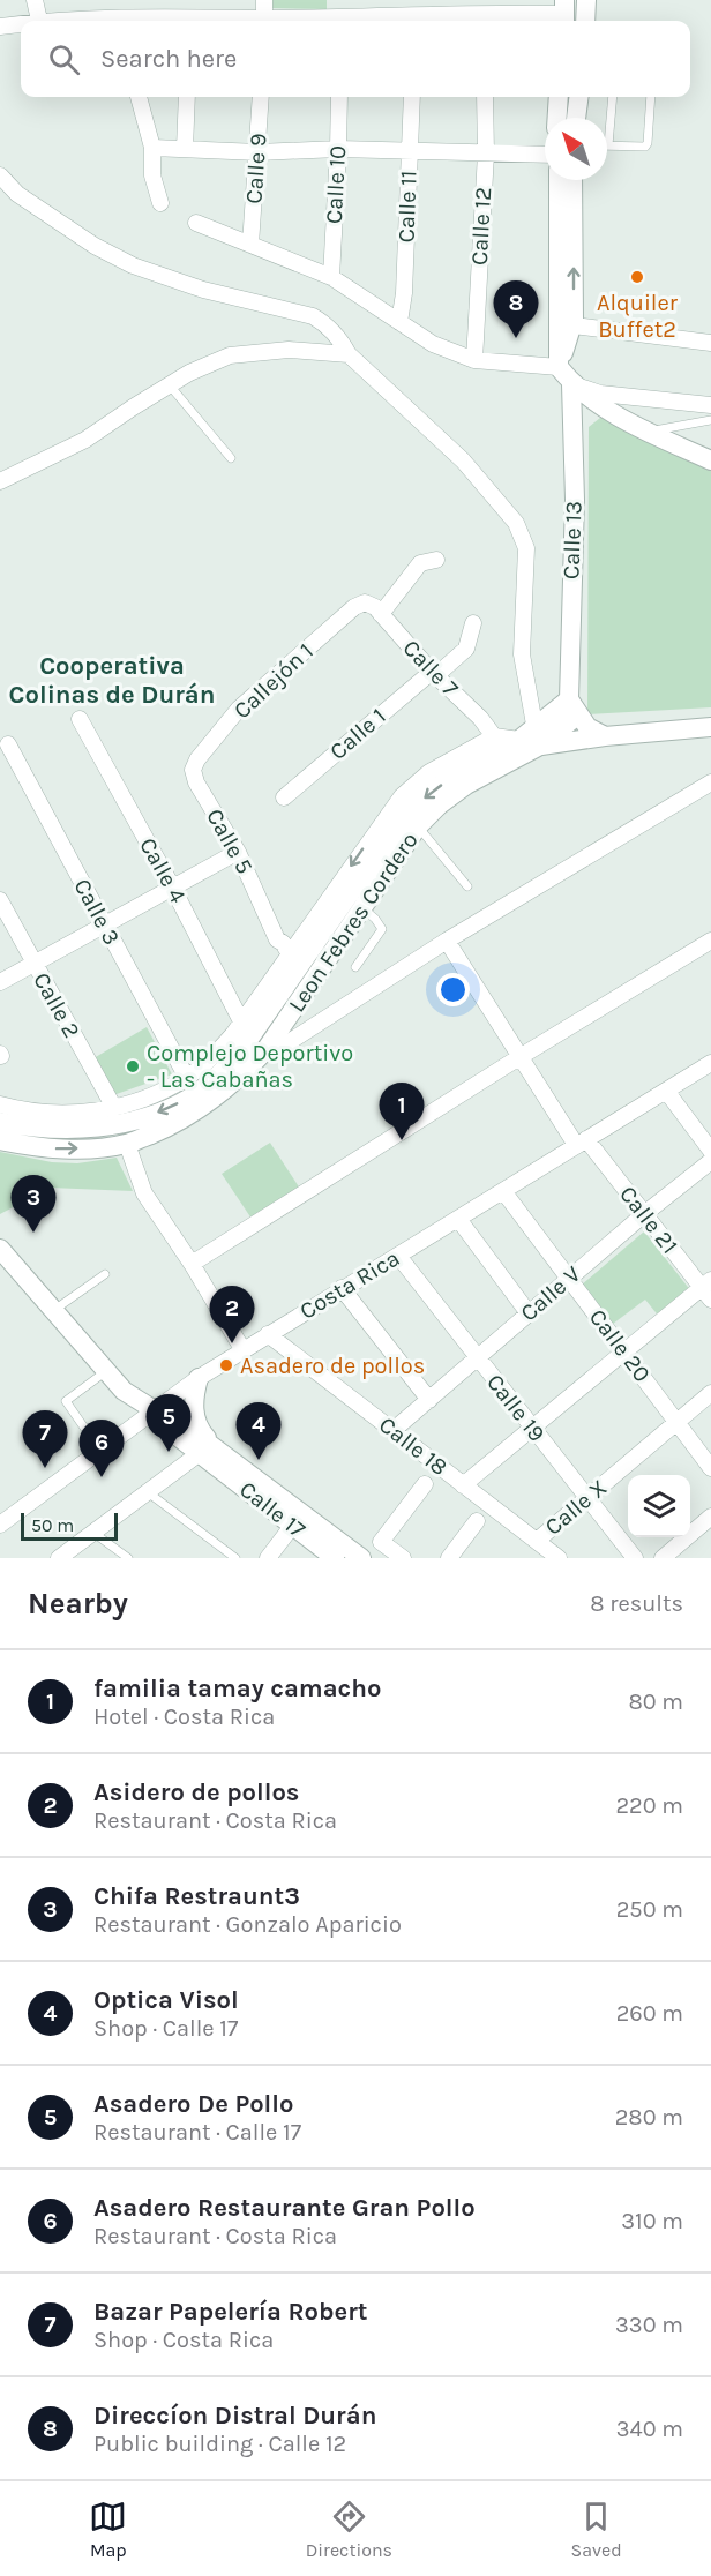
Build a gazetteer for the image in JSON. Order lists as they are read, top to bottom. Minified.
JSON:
{"streets":{"street":["Calle 9","Calle 10","Calle 11","Calle 12","Calle 13","Calle 7","Callejón 1","Calle 1","Calle 5","Calle 4","Calle 3","Leon Febres Cordero","Calle 2","Calle 21","Costa Rica","Calle V","Calle 20","Calle 19","Calle 18","Calle X","Calle 17"]},"crossings":[["Calle 13","Leon Febres Cordero"],["Calle 7","Callejón 1"],["Calle 7","Calle 1"],["Callejón 1","Calle 5"],["Calle 5","Leon Febres Cordero"],["Calle 21","Costa Rica"],["Calle 21","Calle V"],["Costa Rica","Calle 20"],["Costa Rica","Calle 19"],["Costa Rica","Calle 18"],["Costa Rica","Calle 17"],["Calle V","Calle 20"],["Calle V","Calle 19"],["Calle V","Calle 18"],["Calle 20","Calle X"],["Calle 19","Calle X"],["Calle 18","Calle X"]],"districts":["Cooperativa Colinas de Durán"],"places":["Alquiler Buffet2","Complejo Deportivo - Las Cabañas","Asadero de pollos"],"scale_bar":"50 m","north":"top left","page":{"search":"Search here","pins":["8","1","3","2","5","4","7","6"],"scale":"50 m","heading":["Nearby","8 results"],"list":[{"mark":"1","name":"familia tamay camacho","note":"Hotel · Costa Rica","value":"80 m"},{"mark":"2","name":"Asidero de pollos","note":"Restaurant · Costa Rica","value":"220 m"},{"mark":"3","name":"Chifa Restraunt3","note":"Restaurant · Gonzalo Aparicio","value":"250 m"},{"mark":"4","name":"Optica Visol","note":"Shop · Calle 17","value":"260 m"},{"mark":"5","name":"Asadero De Pollo","note":"Restaurant · Calle 17","value":"280 m"},{"mark":"6","name":"Asadero Restaurante Gran Pollo","note":"Restaurant · Costa Rica","value":"310 m"},{"mark":"7","name":"Bazar Papelería Robert","note":"Shop · Costa Rica","value":"330 m"},{"mark":"8","name":"Direccíon Distral Durán","note":"Public building · Calle 12","value":"340 m"}],"nav":["Map","Directions","Saved"]}}
